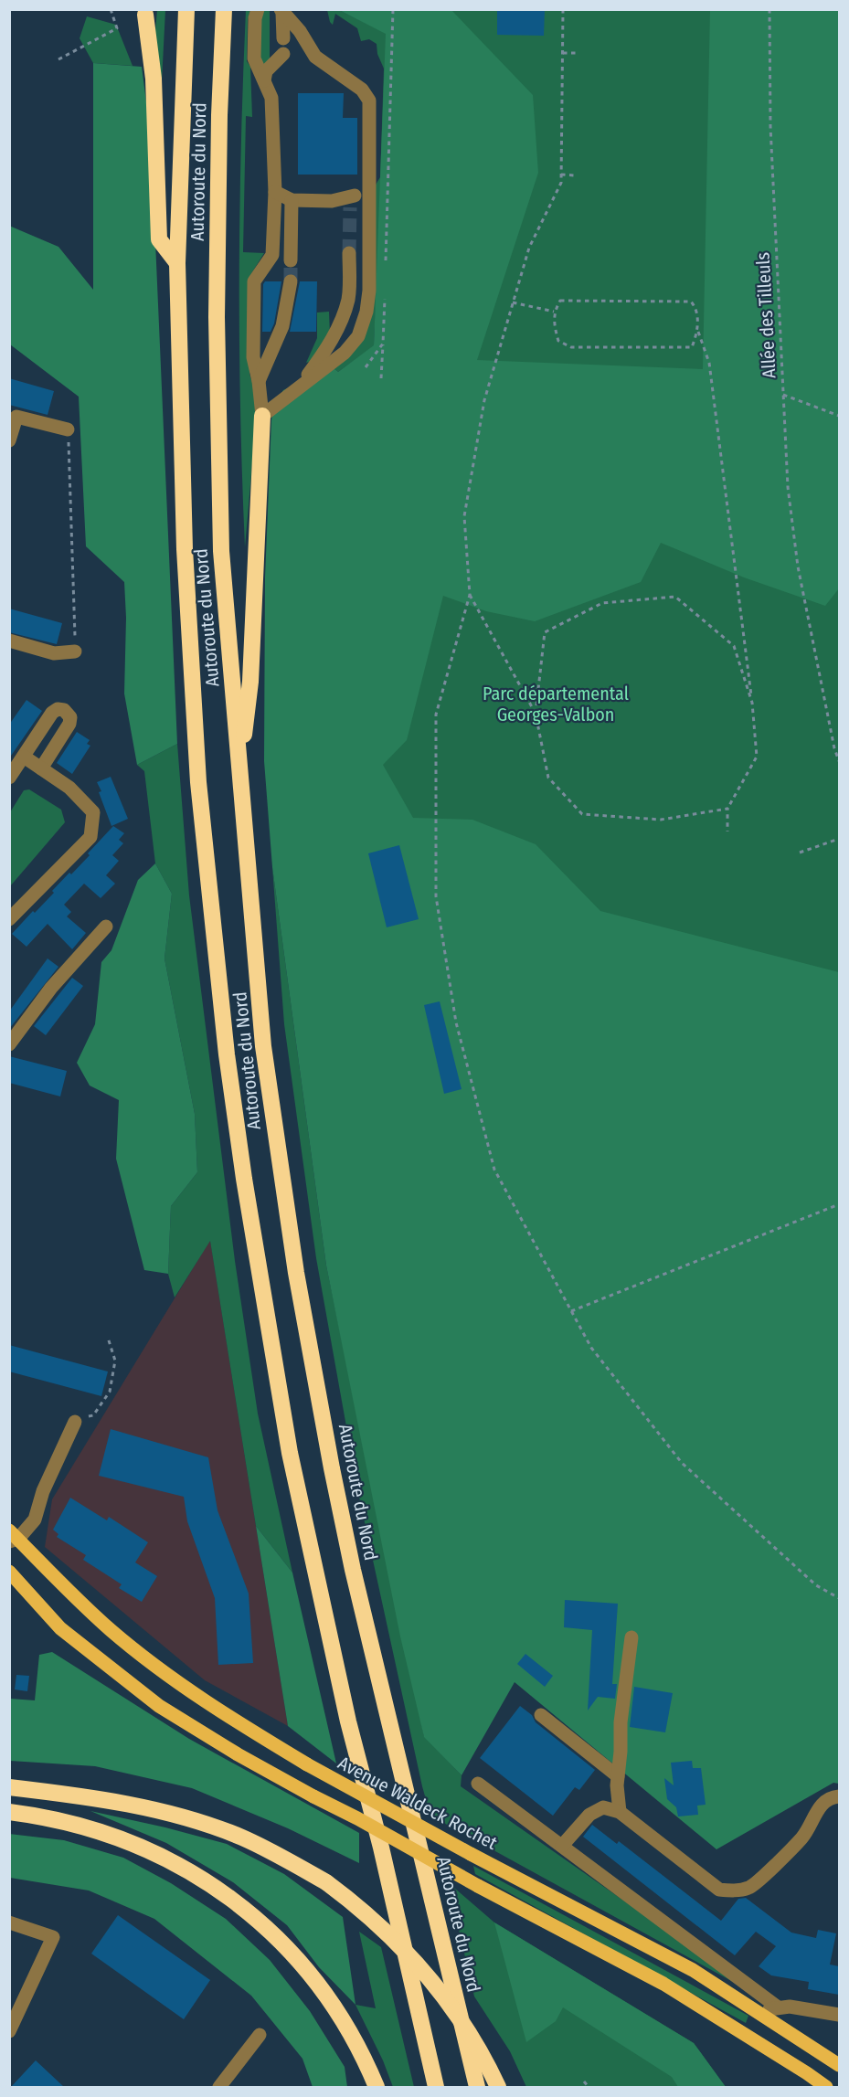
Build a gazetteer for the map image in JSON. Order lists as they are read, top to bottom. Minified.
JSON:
{"streets":{"highway":["Autoroute du Nord"],"main road":["Avenue Waldeck Rochet"],"path":["Allée des Tilleuls"]},"parks":["Parc départemental Georges-Valbon"]}
